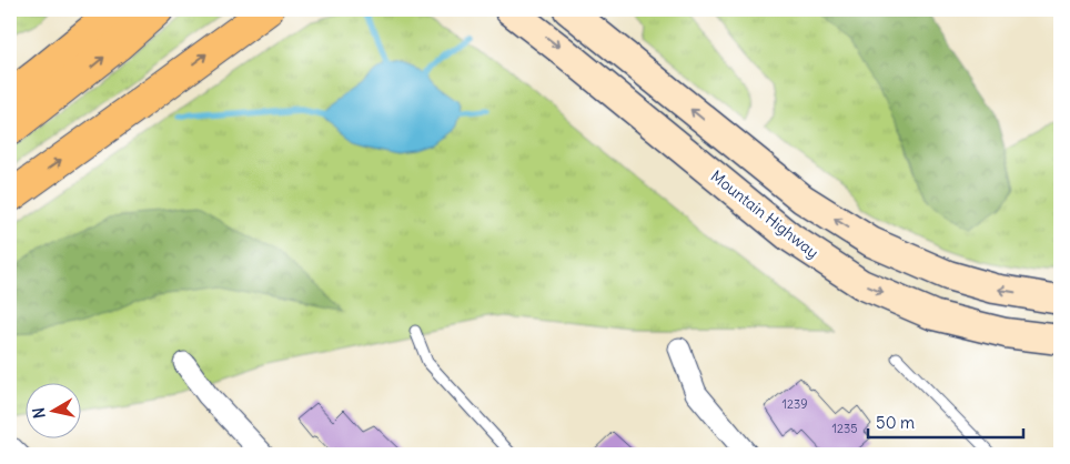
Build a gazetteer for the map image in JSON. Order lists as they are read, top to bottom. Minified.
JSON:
{"streets":{"main road":["Mountain Highway"]},"house_numbers":["1239","1235"],"scale_bar":"50 m","north":"left"}
